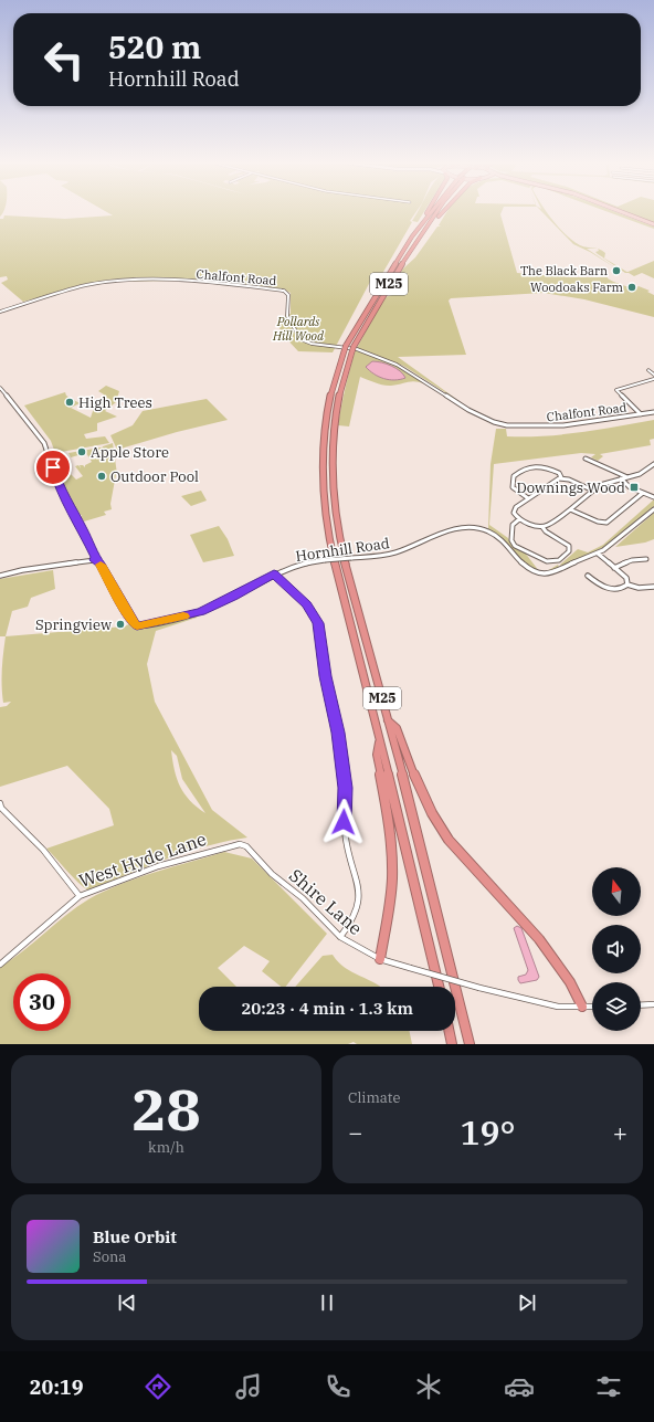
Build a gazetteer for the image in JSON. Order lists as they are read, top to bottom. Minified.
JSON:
{"streets":{"highway":["M25"],"street":["Chalfont Road","Hornhill Road","West Hyde Lane","Shire Lane"]},"crossings":[["M25","Shire Lane"],["West Hyde Lane","Shire Lane"]],"parks":["Pollards Hill Wood"],"places":{"other":["The Black Barn","Woodoaks Farm","High Trees","Apple Store","Outdoor Pool","Springview"],"transit":["Downings Wood"]},"north":"top","page":{"turn":["520 m","Hornhill Road"],"limit":"30","trip":"20:23 · 4 min · 1.3 km","tile":[["28","km/h"],"Climate"],"heat":["−","19°","+"],"song":["Blue Orbit","Sona"],"tabs":"20:19"}}
